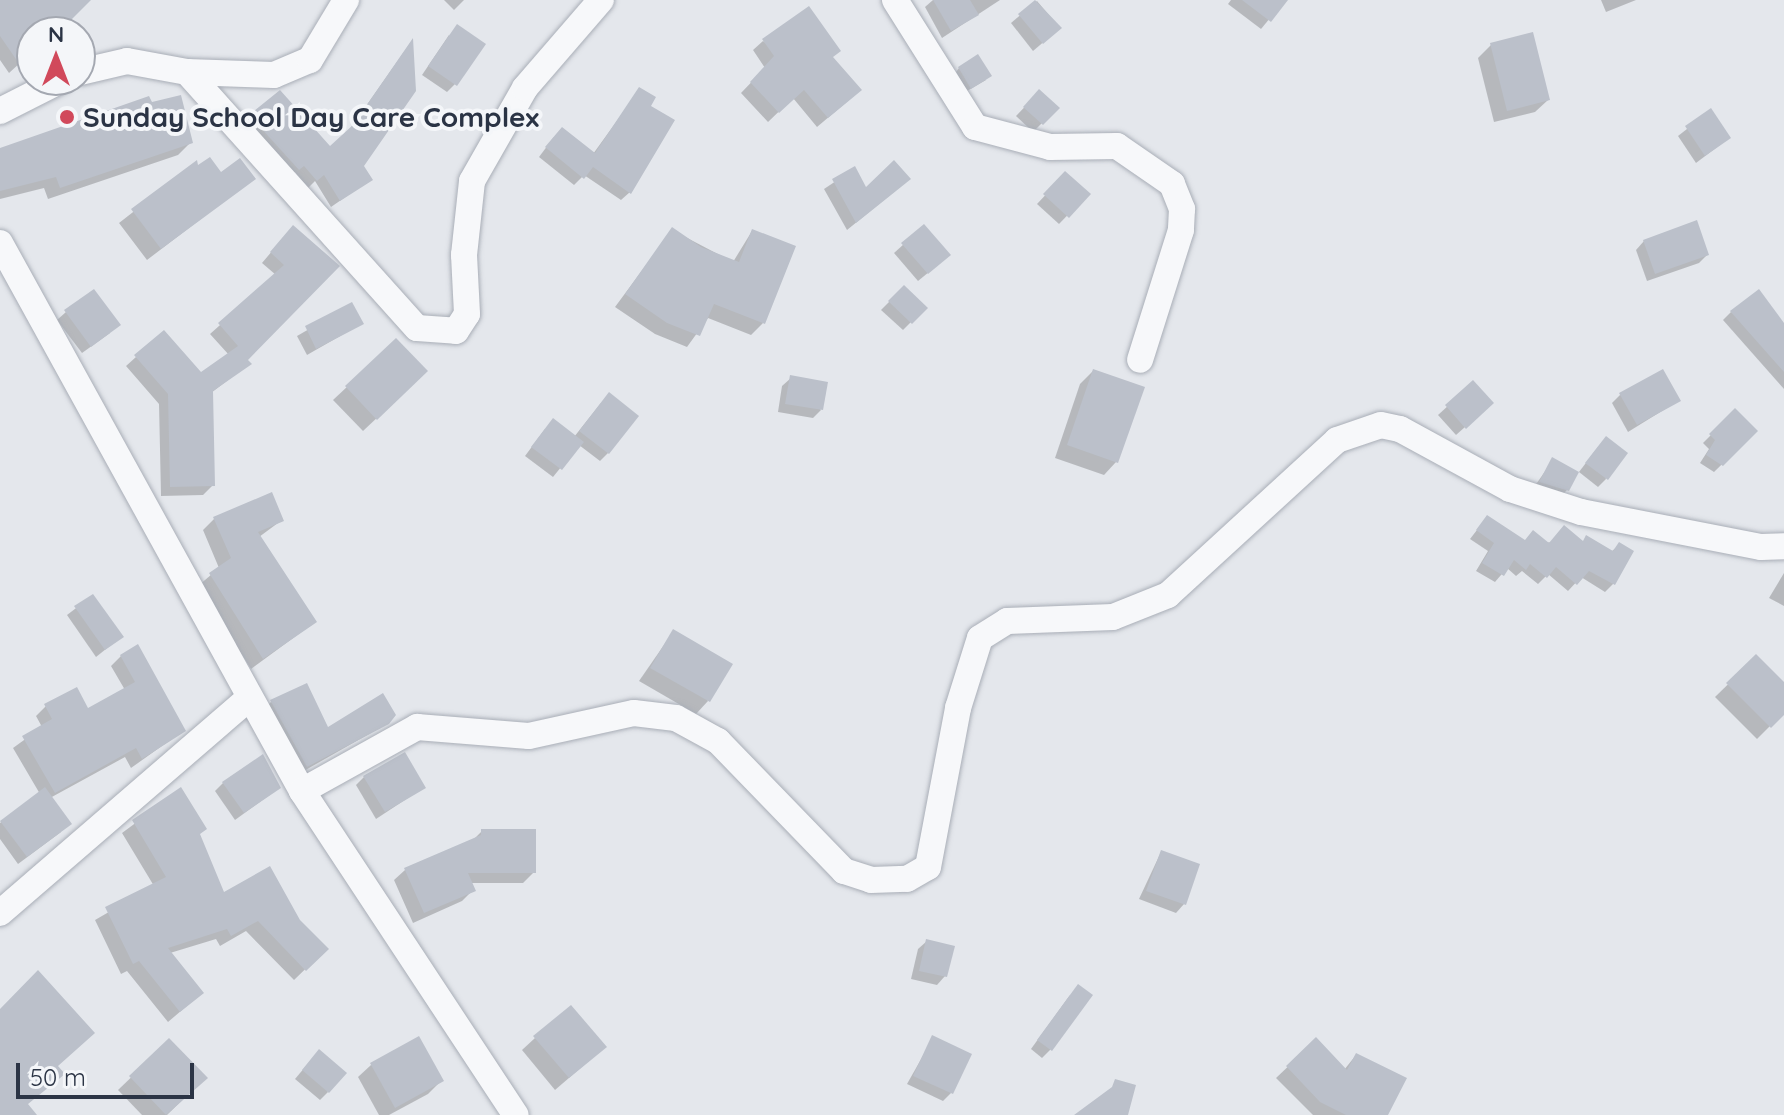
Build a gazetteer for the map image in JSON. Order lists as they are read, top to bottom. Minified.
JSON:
{"places":["Sunday School Day Care Complex"],"scale_bar":"50 m","north":"top"}
